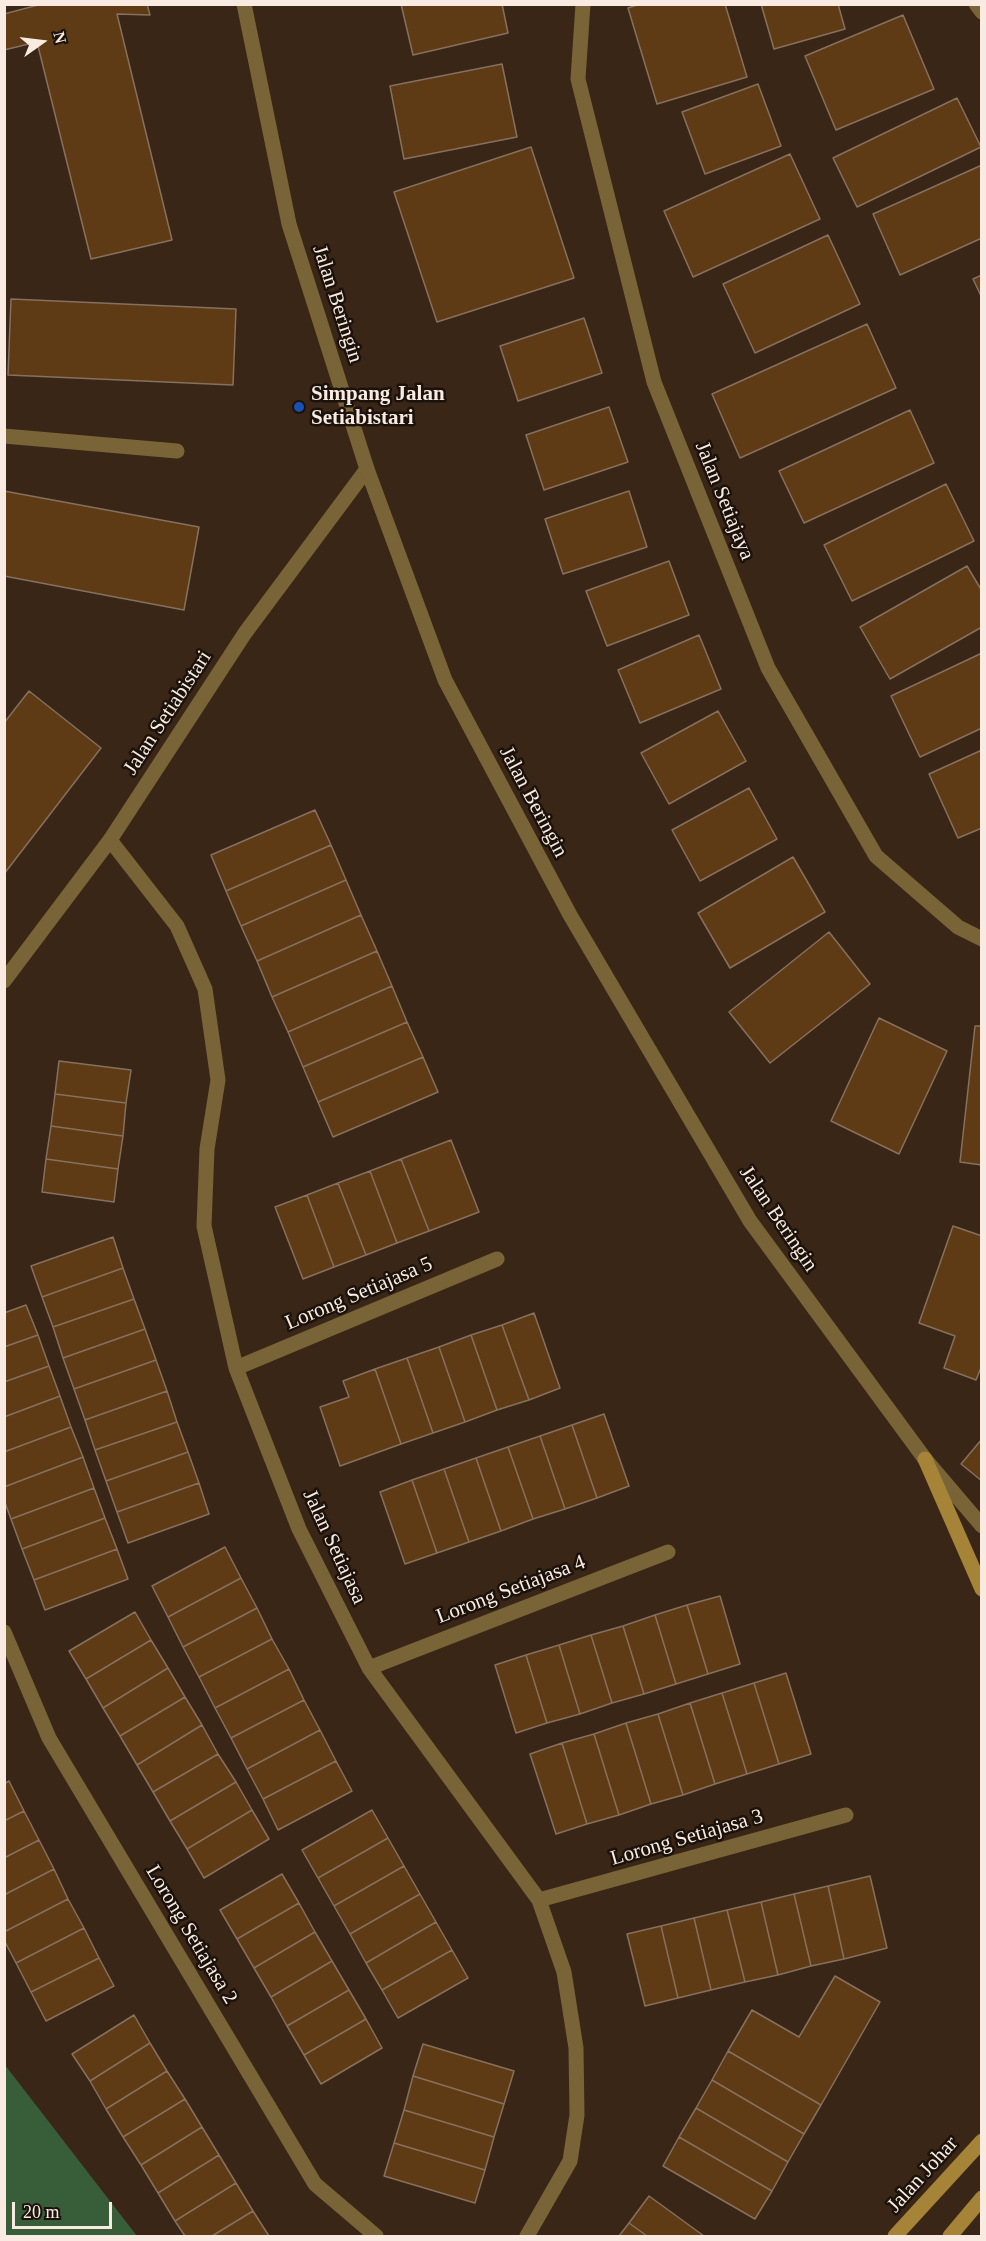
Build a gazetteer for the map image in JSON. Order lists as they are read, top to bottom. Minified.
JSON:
{"streets":{"main road":["Jalan Johar"],"street":["Jalan Beringin","Jalan Setiajaya","Jalan Setiabistari","Lorong Setiajasa 5","Jalan Setiajasa","Lorong Setiajasa 4","Lorong Setiajasa 3","Lorong Setiajasa 2"]},"crossings":[["Jalan Beringin","Jalan Setiabistari"],["Jalan Setiabistari","Jalan Setiajasa"],["Lorong Setiajasa 5","Jalan Setiajasa"],["Jalan Setiajasa","Lorong Setiajasa 4"],["Jalan Setiajasa","Lorong Setiajasa 3"]],"places":["Simpang Jalan Setiabistari"],"scale_bar":"20 m","north":"right"}
